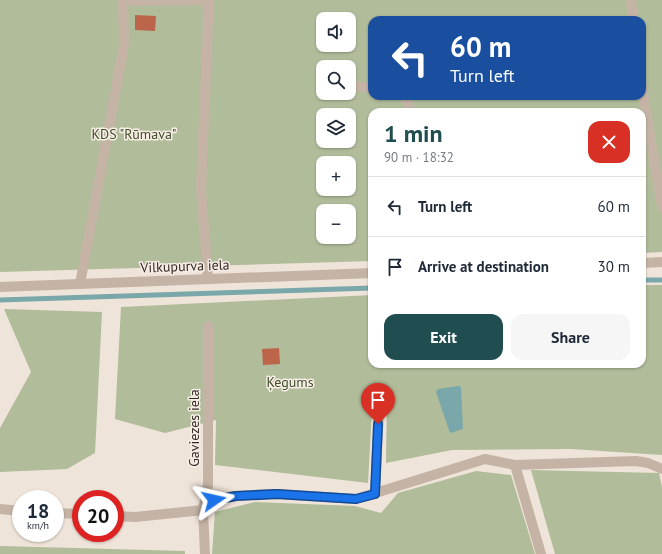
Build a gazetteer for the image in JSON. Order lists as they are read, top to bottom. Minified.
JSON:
{"streets":{"street":["Vilkupurva iela","Gaviezes iela"]},"parks":["KDS \"Rūmava\"","Ķegums"],"page":{"map_buttons":["+","−"],"turn":["60 m","Turn left"],"heading":["1 min","90 m · 18:32"],"list":[{"name":"Turn left","value":"60 m"},{"name":"Arrive at destination","value":"30 m"}],"buttons":["Exit","Share"],"speed":"18 km/h","limit":"20"}}
